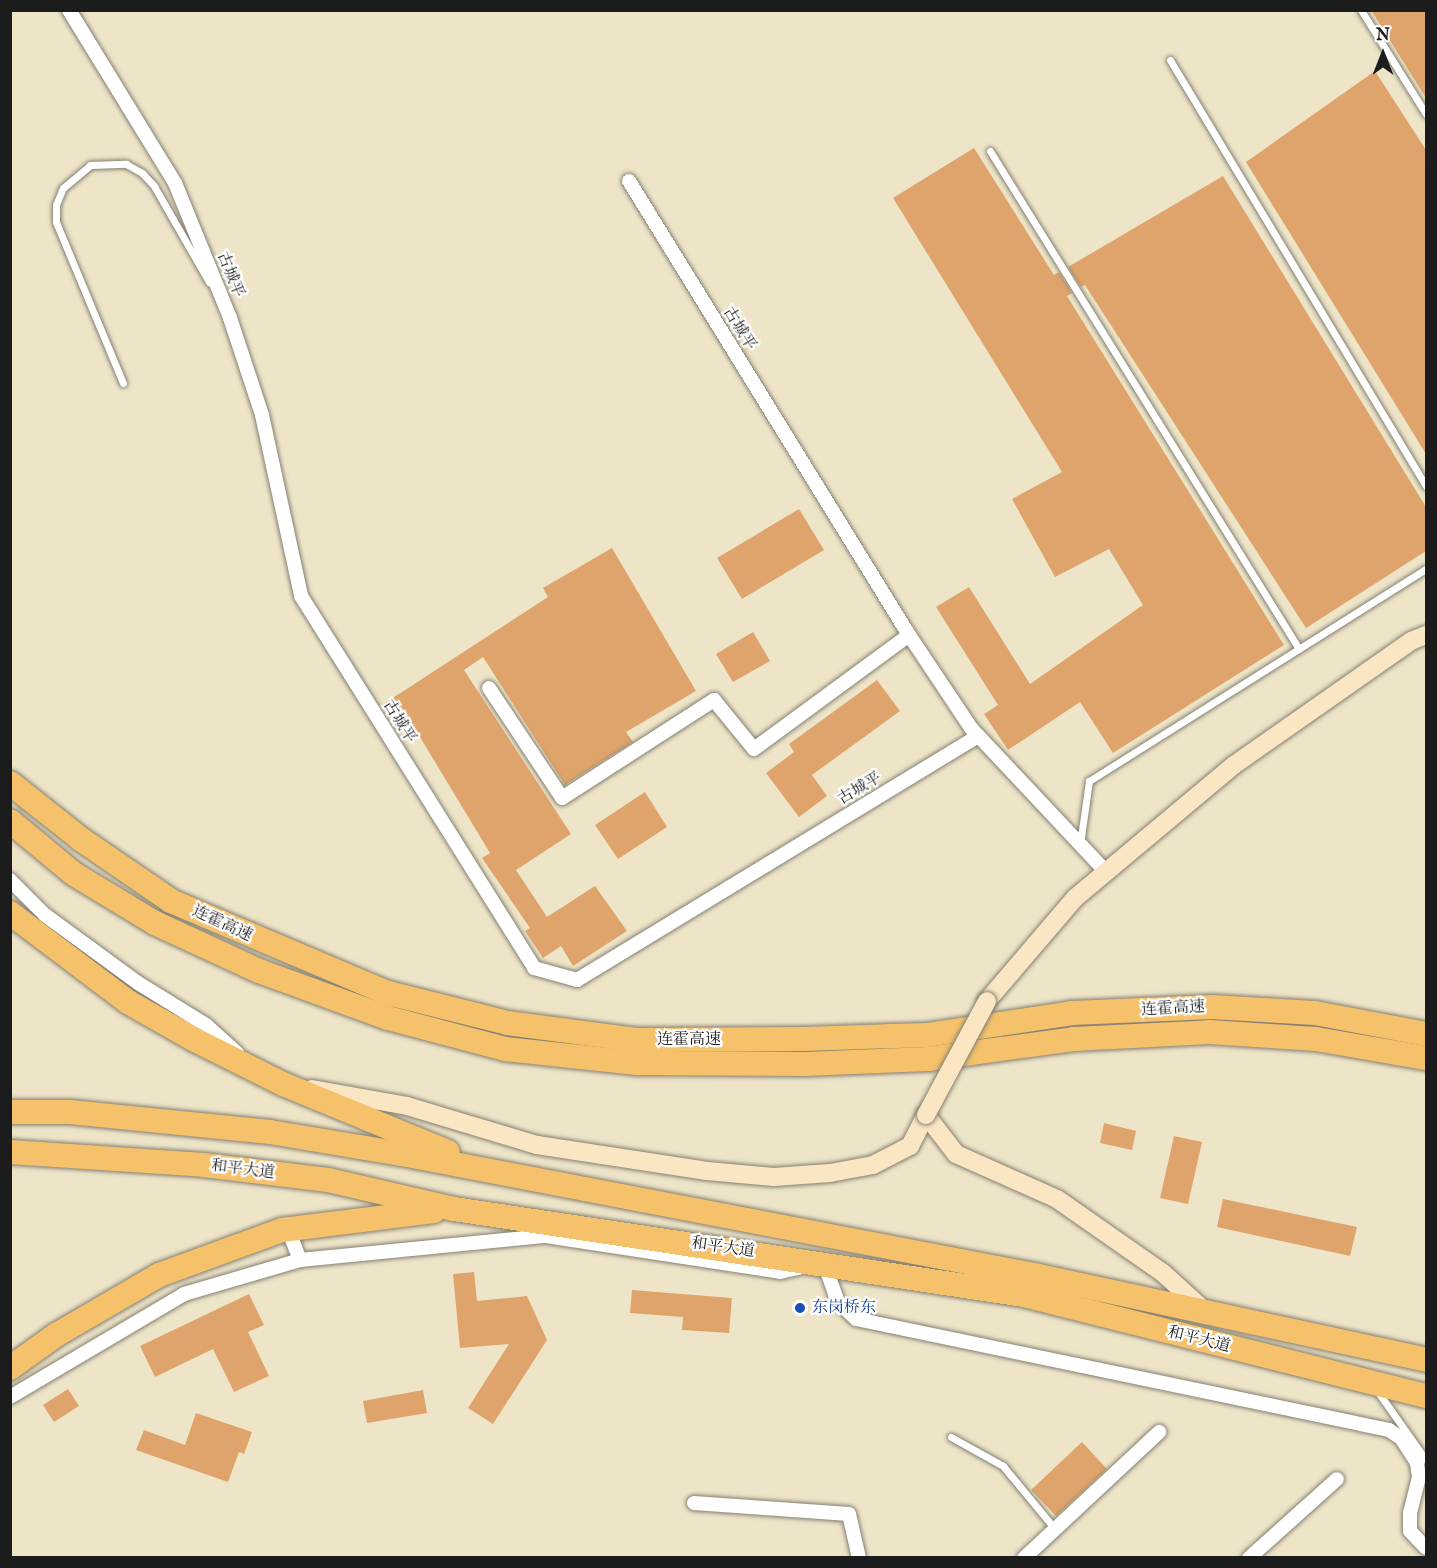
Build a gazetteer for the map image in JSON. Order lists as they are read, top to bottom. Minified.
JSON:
{"streets":{"highway":["连霍高速","和平大道"],"street":["古城平"]},"places":["东岗桥东"],"north":"top"}
